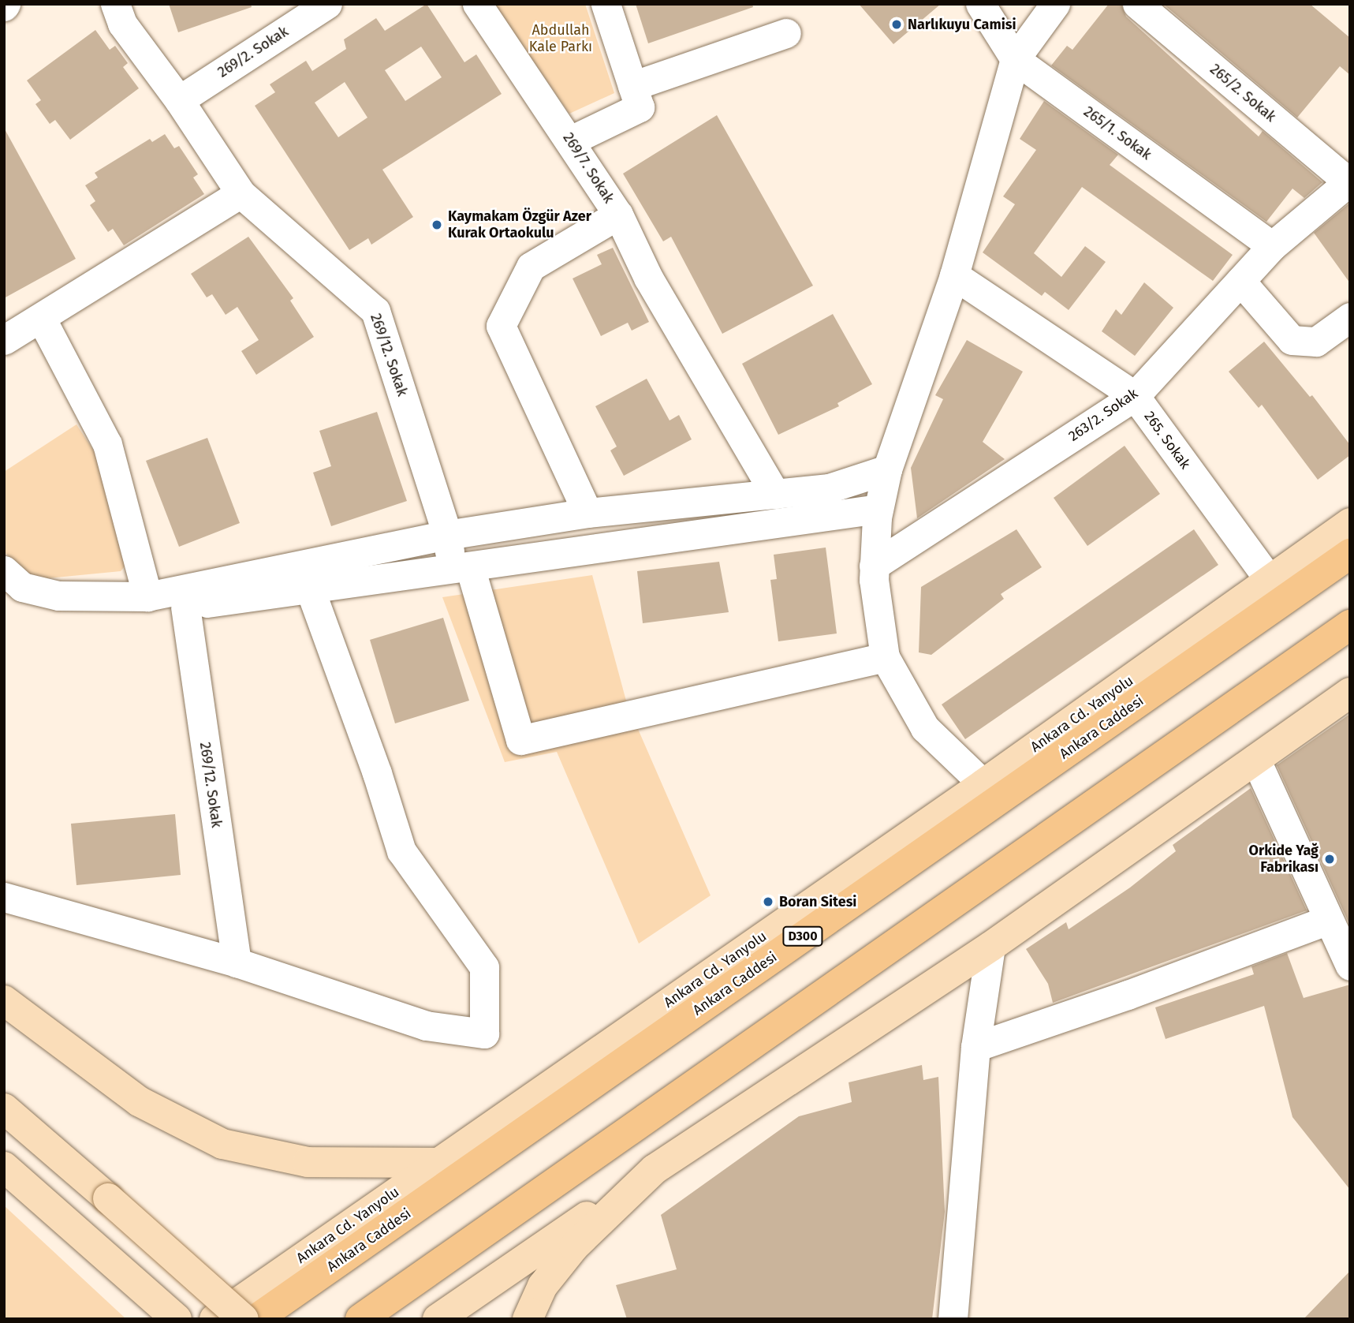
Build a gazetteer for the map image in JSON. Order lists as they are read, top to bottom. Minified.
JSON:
{"streets":{"highway":["Ankara Caddesi","D300"],"main road":["Ankara Cd. Yanyolu"],"street":["269/2. Sokak","265/2. Sokak","265/1. Sokak","269/7. Sokak","269/12. Sokak","263/2. Sokak","265. Sokak"]},"crossings":[["269/2. Sokak","269/12. Sokak"],["265/2. Sokak","263/2. Sokak"],["265/1. Sokak","263/2. Sokak"],["263/2. Sokak","265. Sokak"],["265. Sokak","Ankara Cd. Yanyolu"]],"parks":["Abdullah Kale Parkı"],"places":["Narlıkuyu Camisi","Kaymakam Özgür Azer Kurak Ortaokulu","Orkide Yağ Fabrikası","Boran Sitesi"]}
